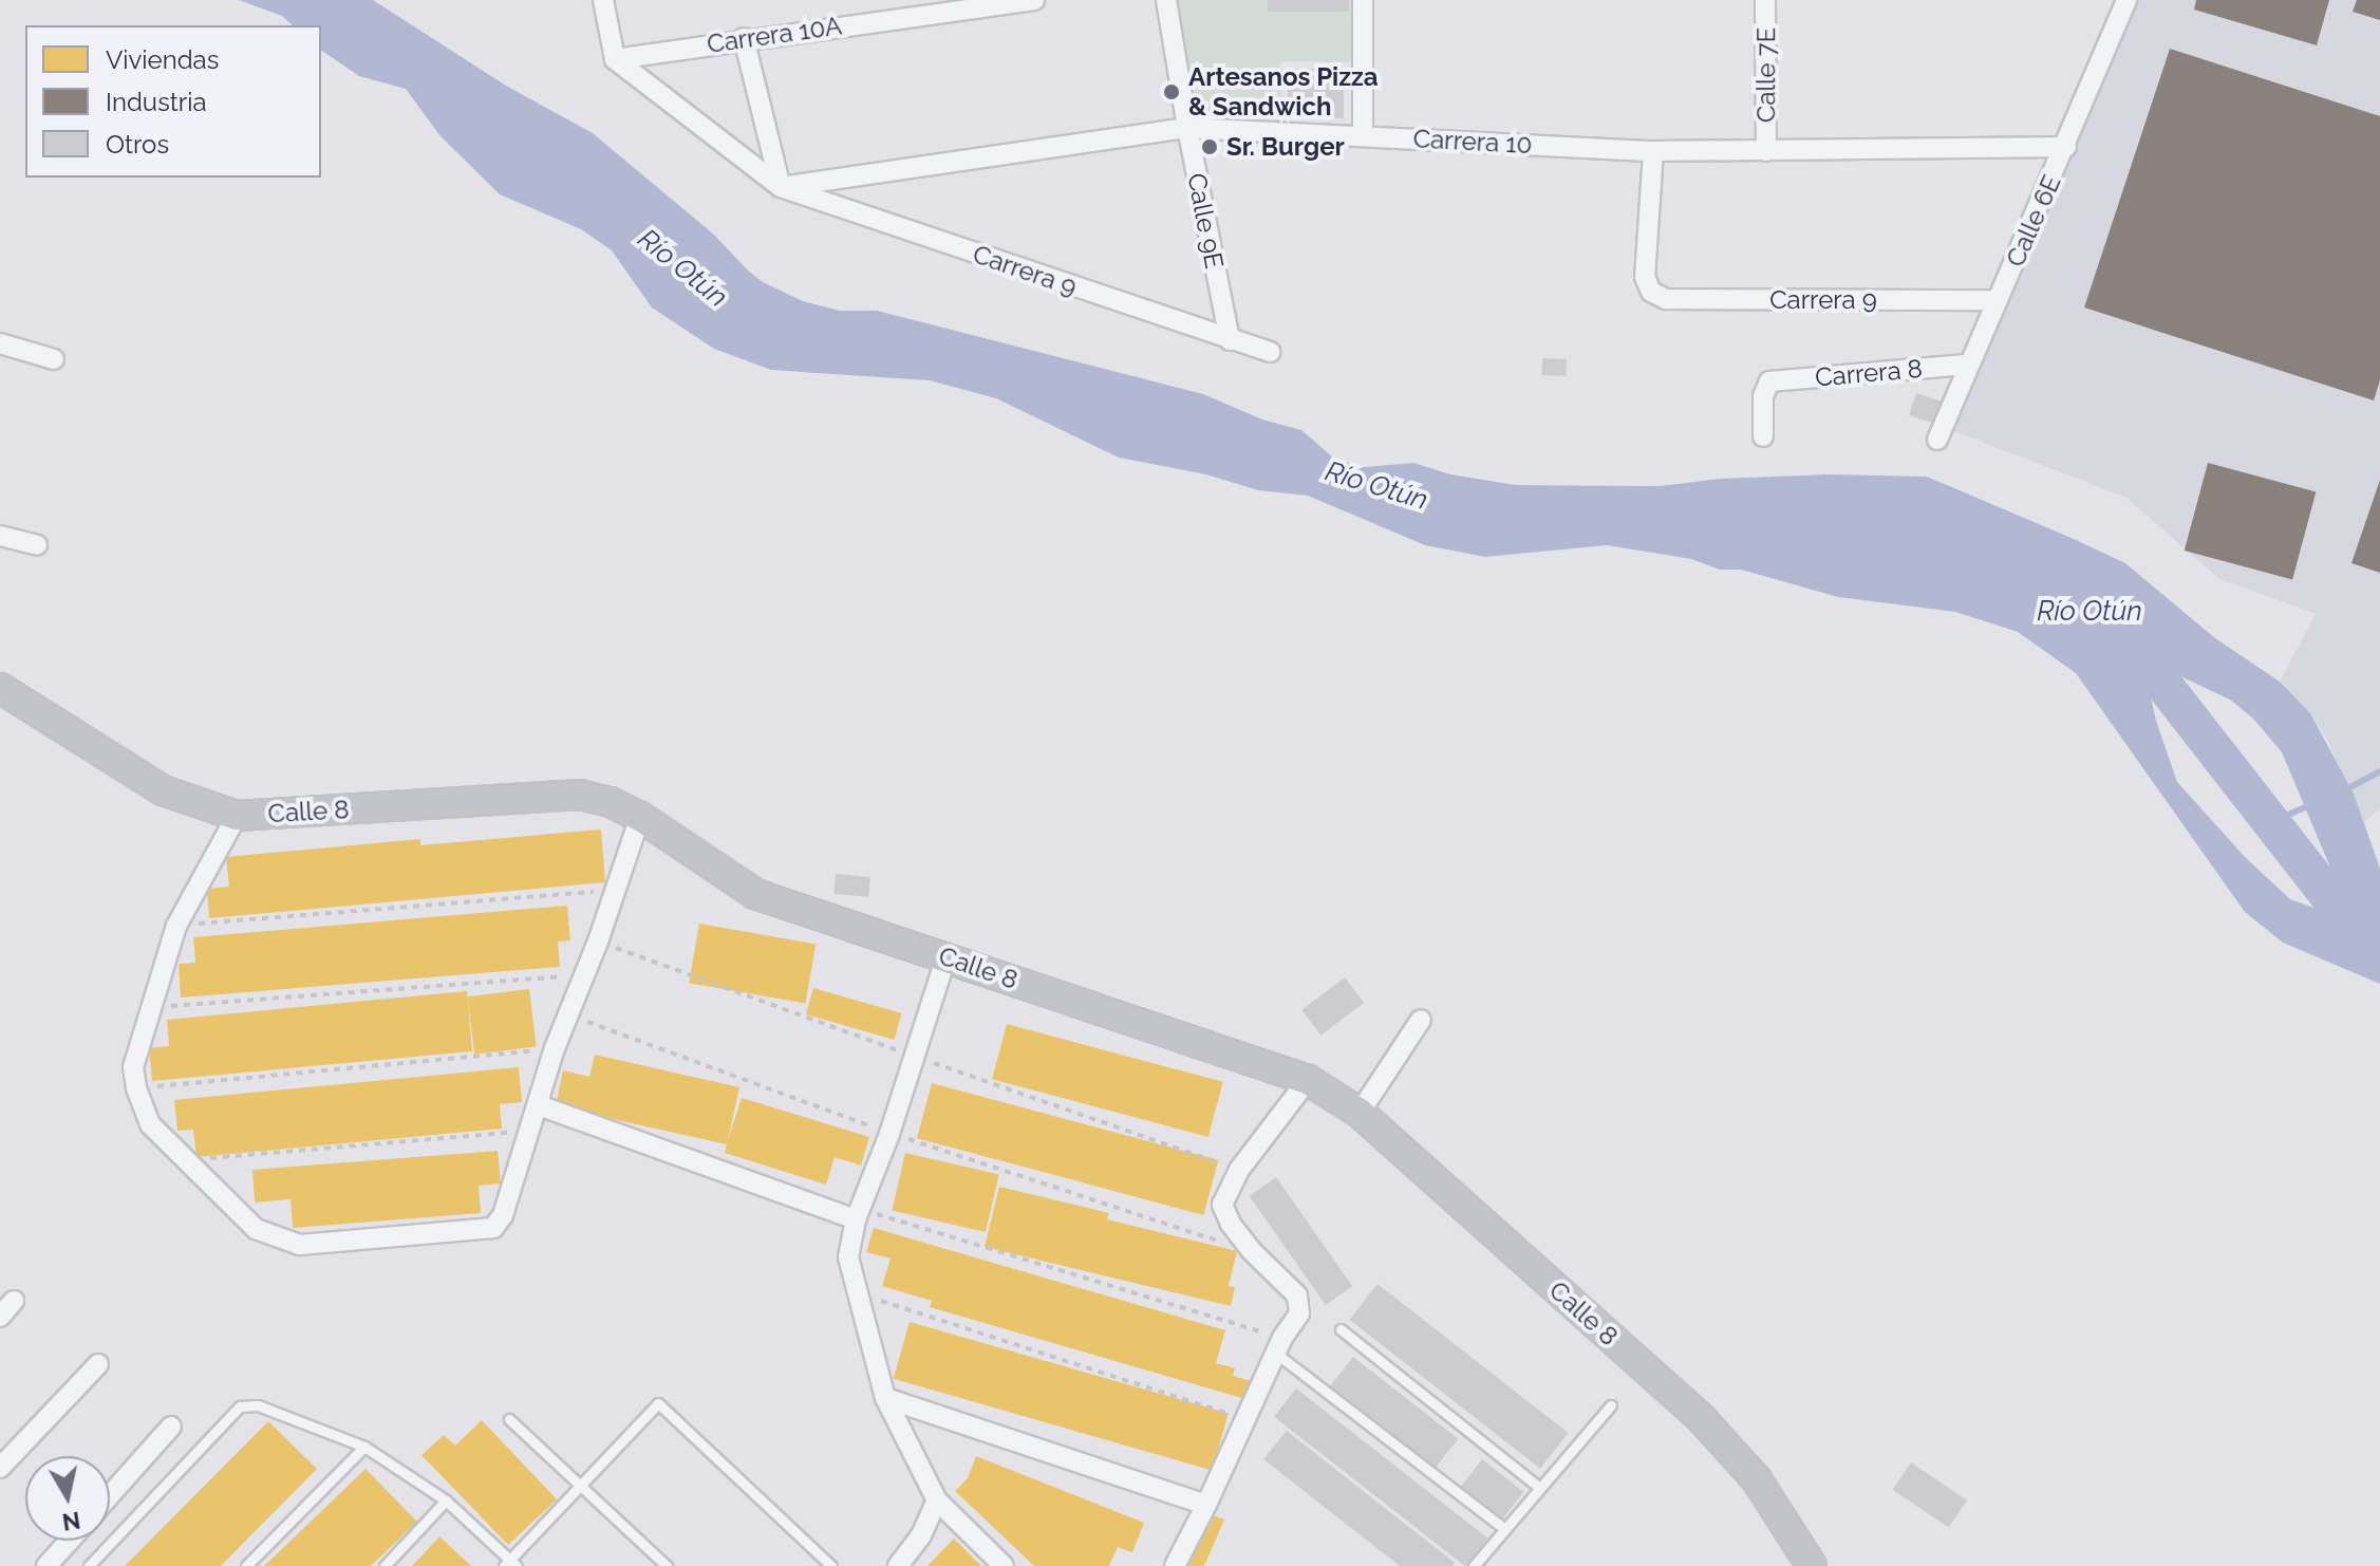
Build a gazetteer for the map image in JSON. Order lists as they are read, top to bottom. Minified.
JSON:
{"streets":{"street":["Carrera 10A","Calle 7E","Carrera 10","Calle 9E","Calle 6E","Carrera 9","Carrera 8","Calle 8"]},"crossings":[["Carrera 10A","Carrera 9"],["Calle 7E","Carrera 10"],["Carrera 10","Calle 9E"],["Carrera 10","Calle 6E"],["Carrera 10","Carrera 9"],["Calle 9E","Carrera 9"],["Calle 6E","Carrera 9"],["Calle 6E","Carrera 8"]],"water":["Río Otún"],"places":["Artesanos Pizza & Sandwich","Sr. Burger"],"legend":["Viviendas","Industria","Otros"],"north":"bottom"}
